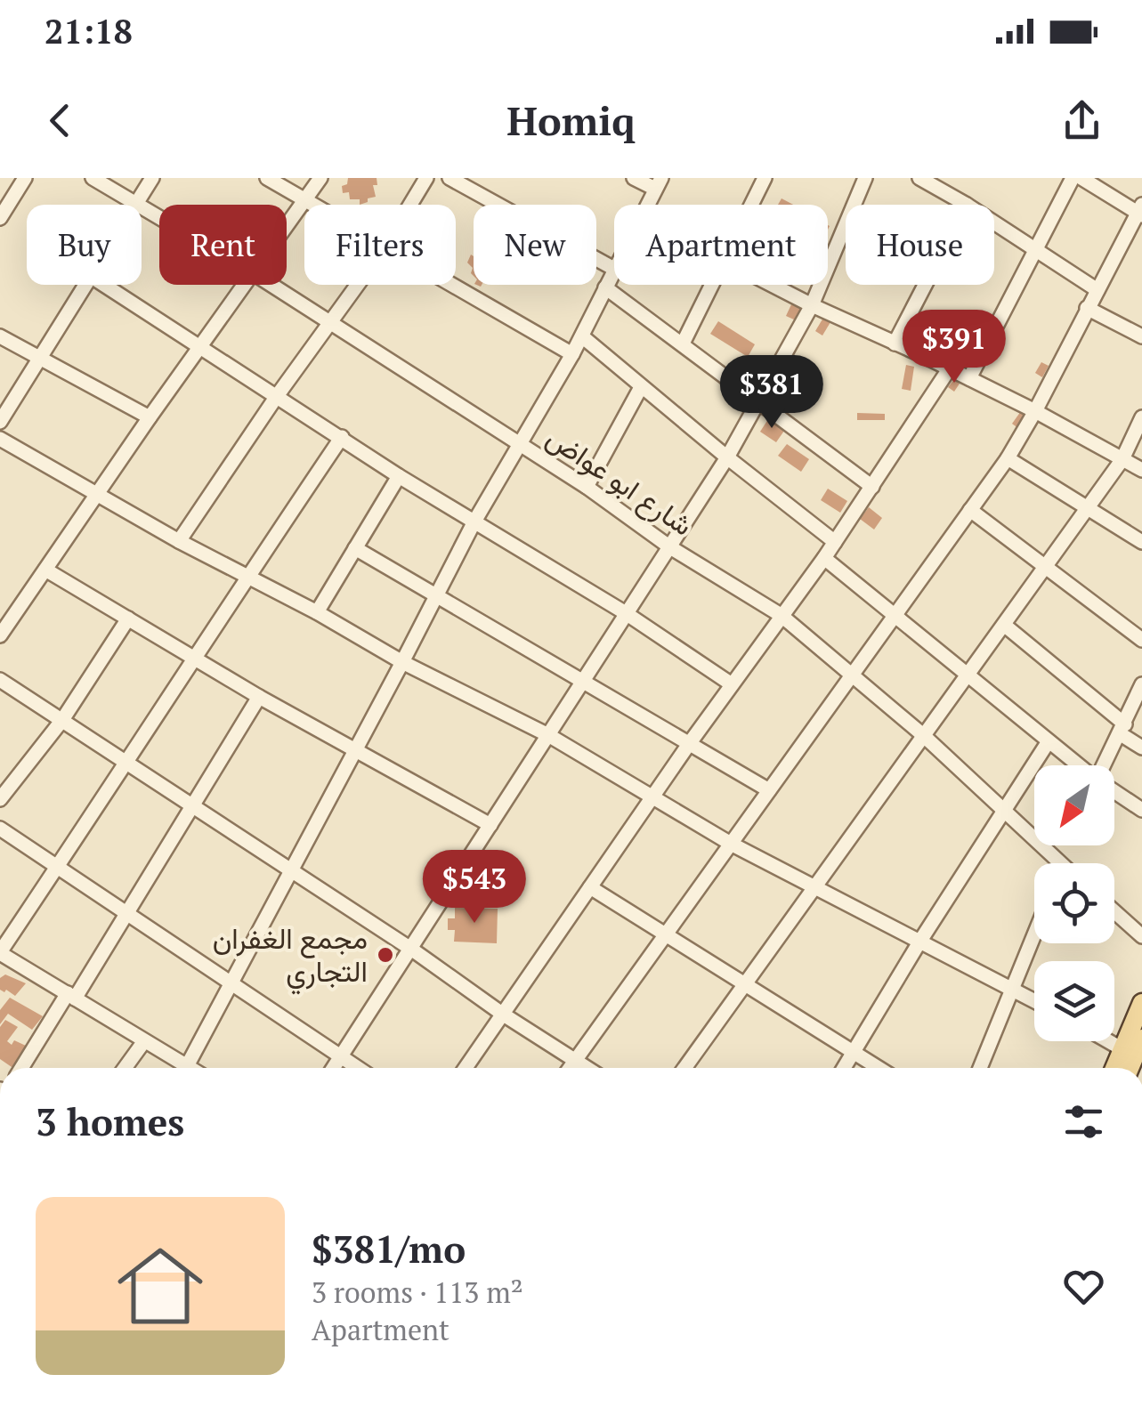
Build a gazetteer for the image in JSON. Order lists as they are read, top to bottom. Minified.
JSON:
{"streets":{"street":["شارع ابو عواض"]},"places":["مجمع الغفران التجاري"],"north":"bottom left","page":{"status":"21:18","header":"Homiq","chip":["Buy","Rent","Filters","New","Apartment","House"],"price":["$391","$381","$543"],"heading":"3 homes","list":[{"name":"$381/mo","note":"3 rooms · 113 m² · Apartment"}]}}
